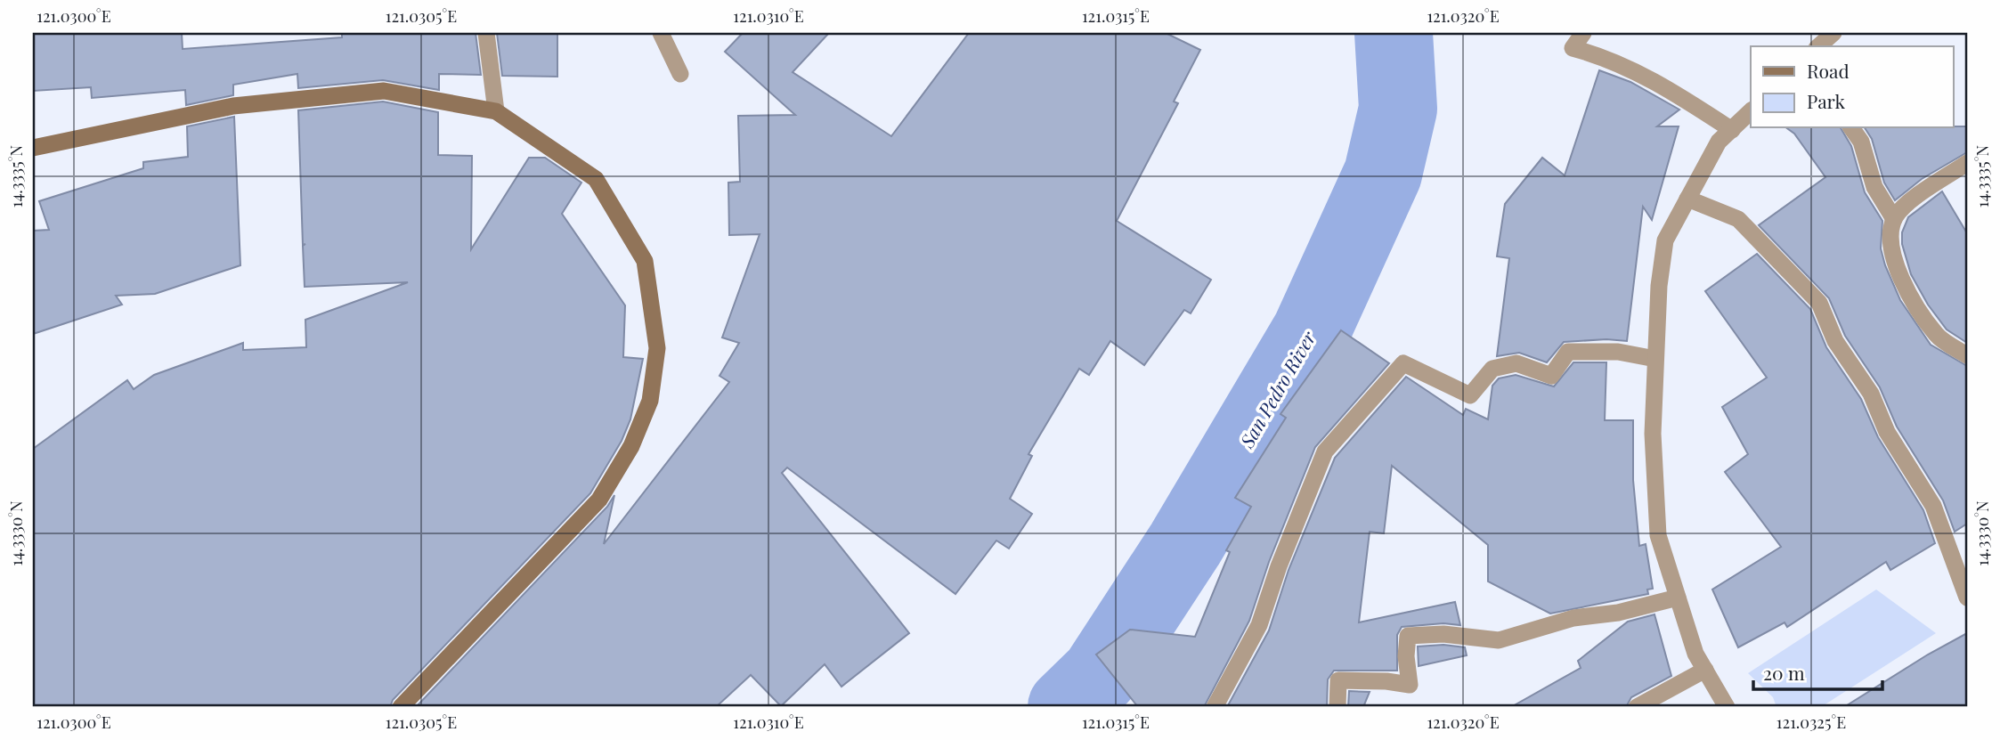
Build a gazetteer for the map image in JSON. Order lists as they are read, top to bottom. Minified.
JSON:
{"water":["San Pedro River"],"legend":["Road","Park"],"scale_bar":"20 m","coordinates":["121.0300°E","121.0305°E","121.0310°E","121.0315°E","121.0320°E","14.3335°N","14.3330°N","121.0325°E"]}
